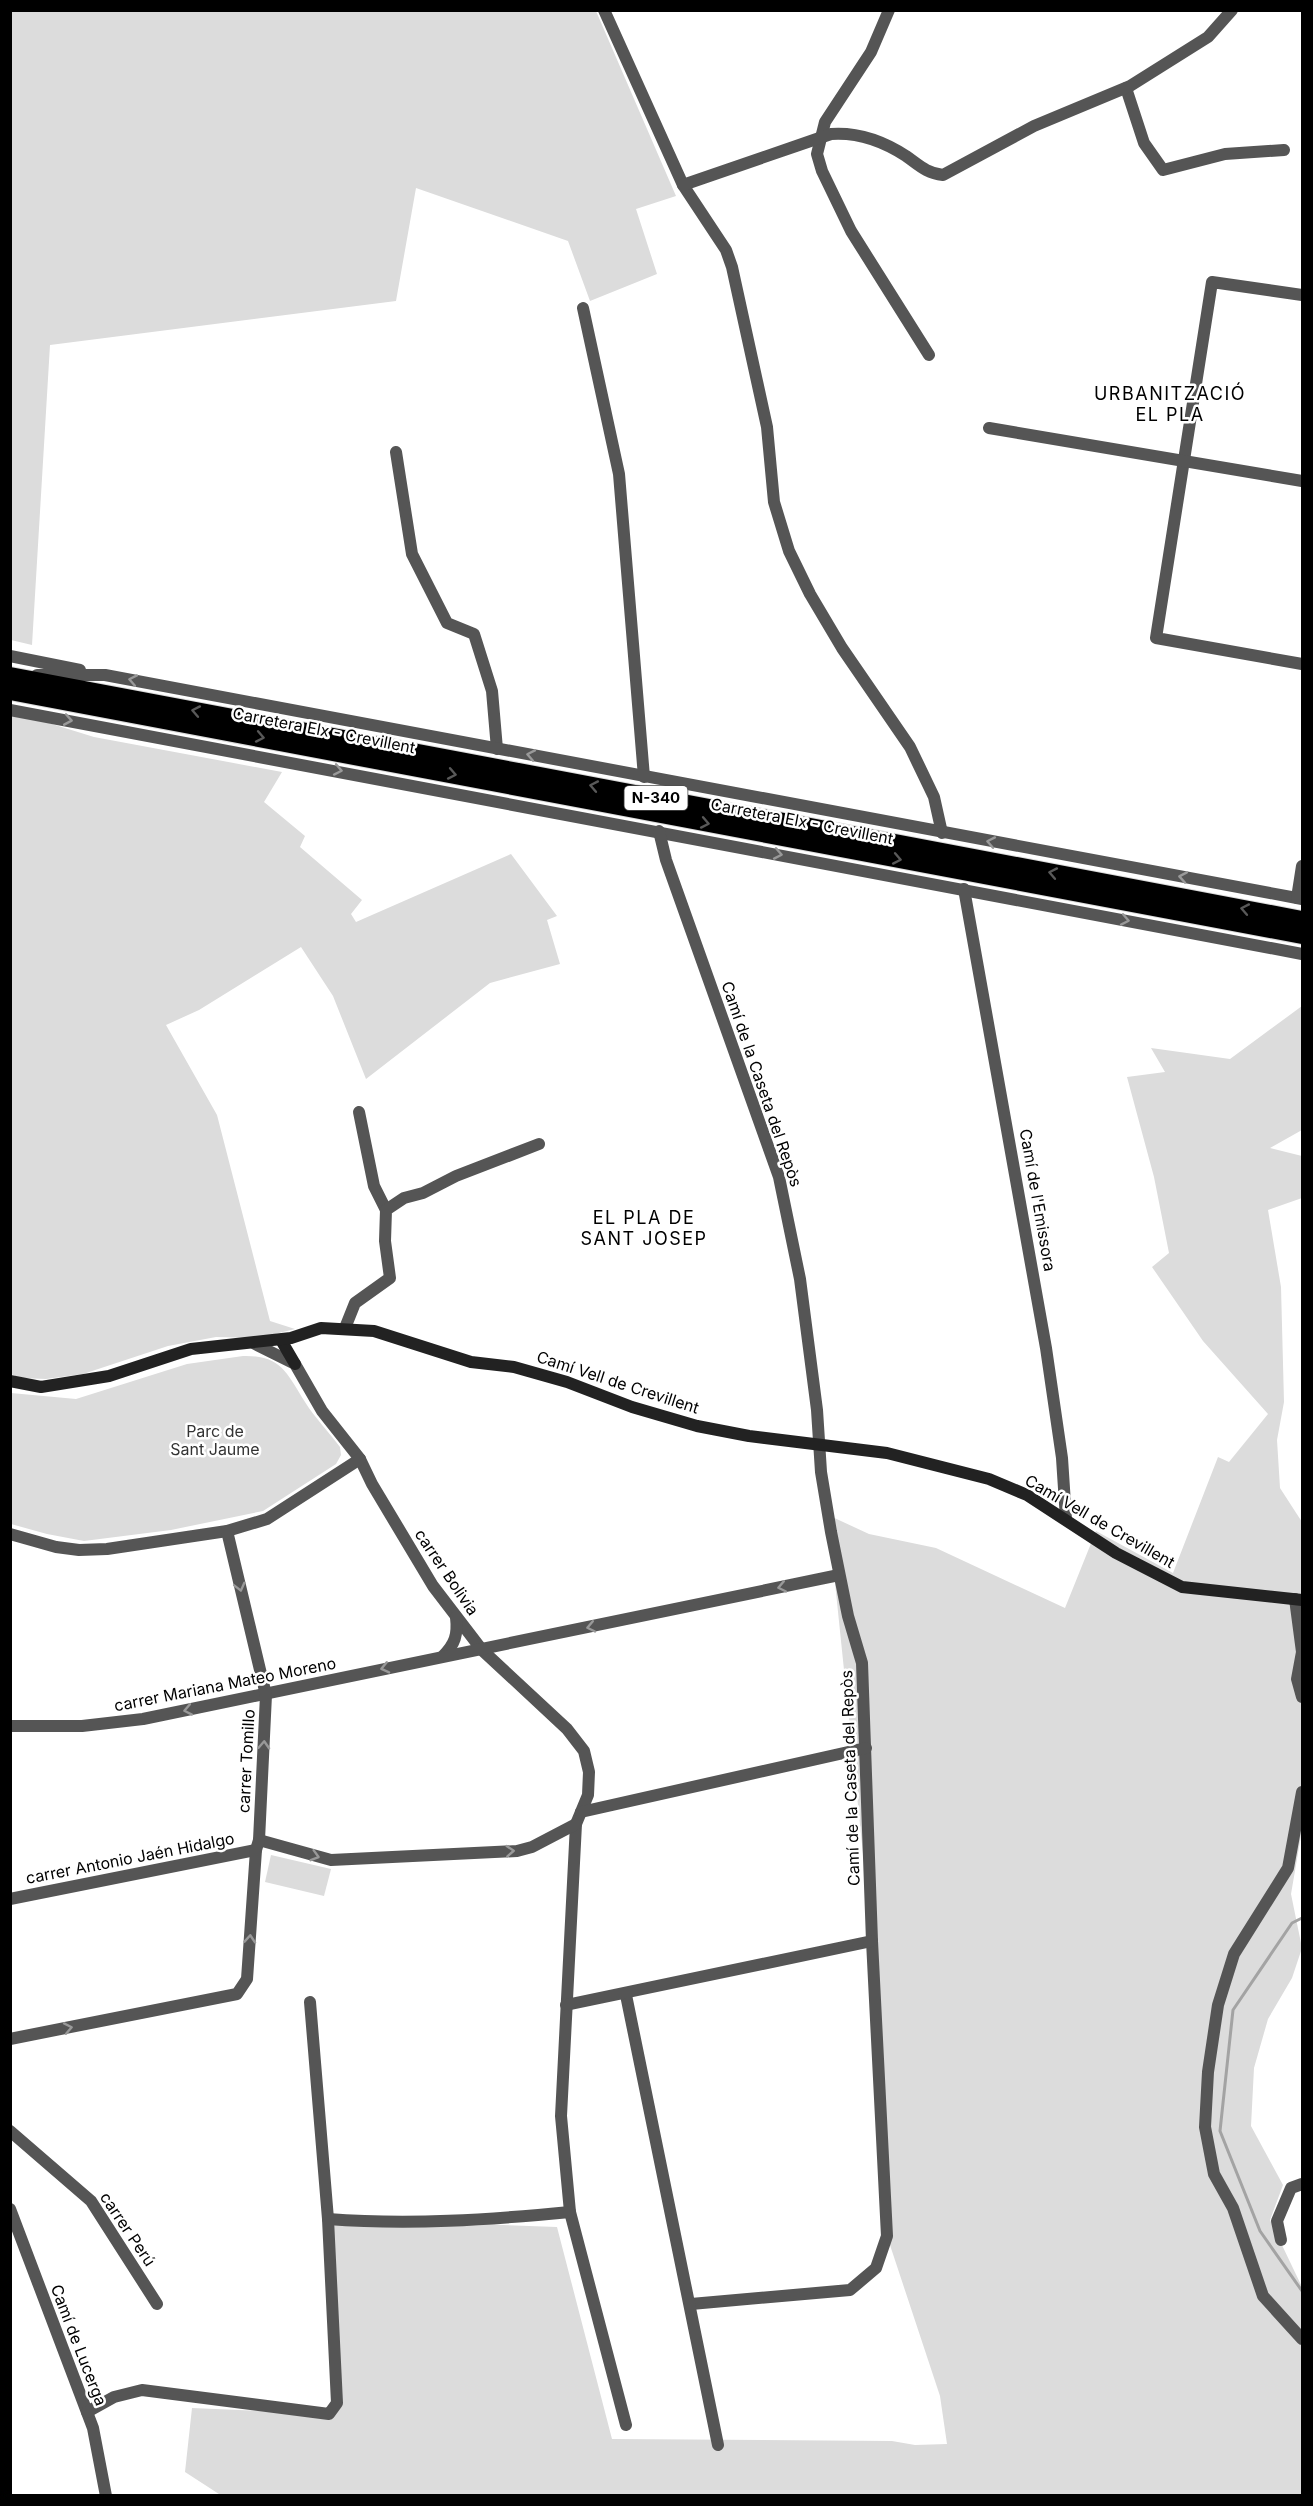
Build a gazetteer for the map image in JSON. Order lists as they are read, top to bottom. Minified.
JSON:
{"streets":{"highway":["Carretera Elx - Crevillent","N-340"],"street":["Camí de la Caseta del Repòs","Camí de l'Emissora","Camí Vell de Crevillent","carrer Bolivia","carrer Mariana Mateo Moreno","carrer Tomillo","carrer Antonio Jaén Hidalgo","carrer Perú","Camí de Lucerga"]},"crossings":[["Camí de la Caseta del Repòs","Camí Vell de Crevillent"],["Camí de la Caseta del Repòs","carrer Mariana Mateo Moreno"],["Camí de l'Emissora","Camí Vell de Crevillent"],["carrer Bolivia","carrer Mariana Mateo Moreno"],["carrer Mariana Mateo Moreno","carrer Tomillo"],["carrer Tomillo","carrer Antonio Jaén Hidalgo"]],"one_way":["carrer Mariana Mateo Moreno"],"districts":["URBANITZACIÓ EL PLA","EL PLA DE SANT JOSEP"],"parks":["Parc de Sant Jaume"]}
